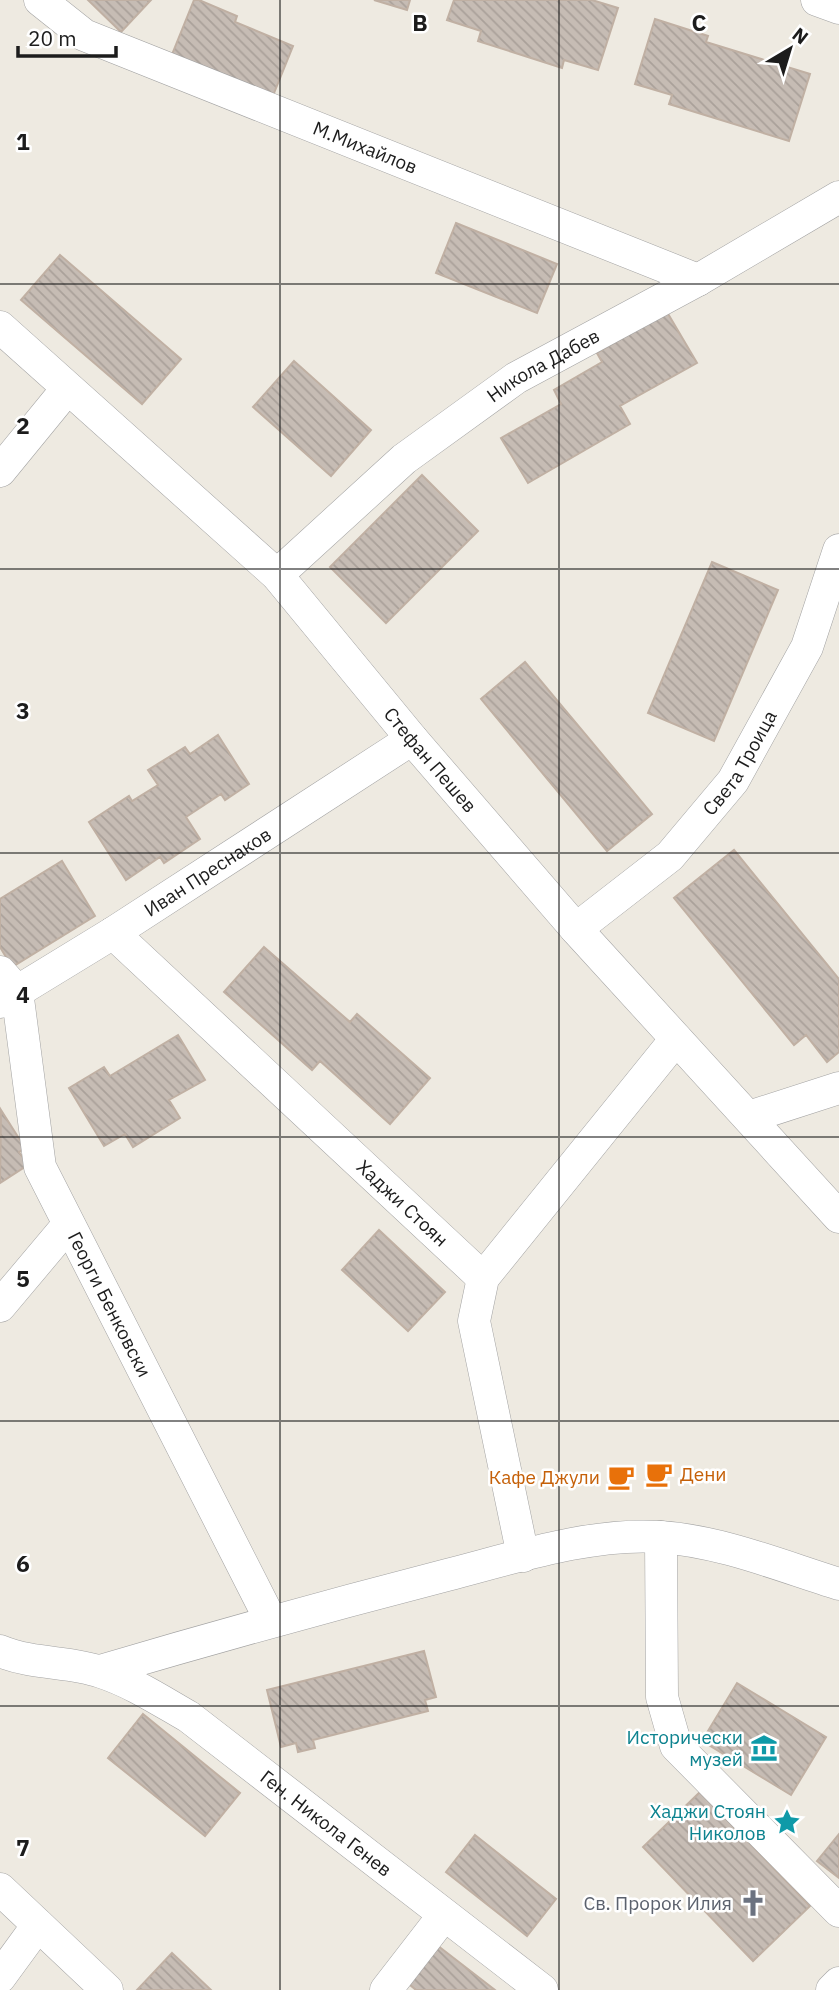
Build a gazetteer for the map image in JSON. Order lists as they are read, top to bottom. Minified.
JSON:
{"streets":{"street":["М.Михайлов","Никола Дабев","Стефан Пешев","Света Троица","Иван Преснаков","Хаджи Стоян","Георги Бенковски","Ген. Никола Генев"]},"crossings":[["М.Михайлов","Никола Дабев"],["Никола Дабев","Стефан Пешев"],["Стефан Пешев","Света Троица"],["Стефан Пешев","Иван Преснаков"],["Иван Преснаков","Хаджи Стоян"],["Иван Преснаков","Георги Бенковски"]],"places":{"cafe":["Дени","Кафе Джули"],"museum":["Исторически музей"],"place":["Хаджи Стоян Николов"],"church":["Св. Пророк Илия"]},"scale_bar":"20 m","north":"top right","grid":{"columns":["B","C"],"rows":["1","2","3","4","5","6","7"]}}
